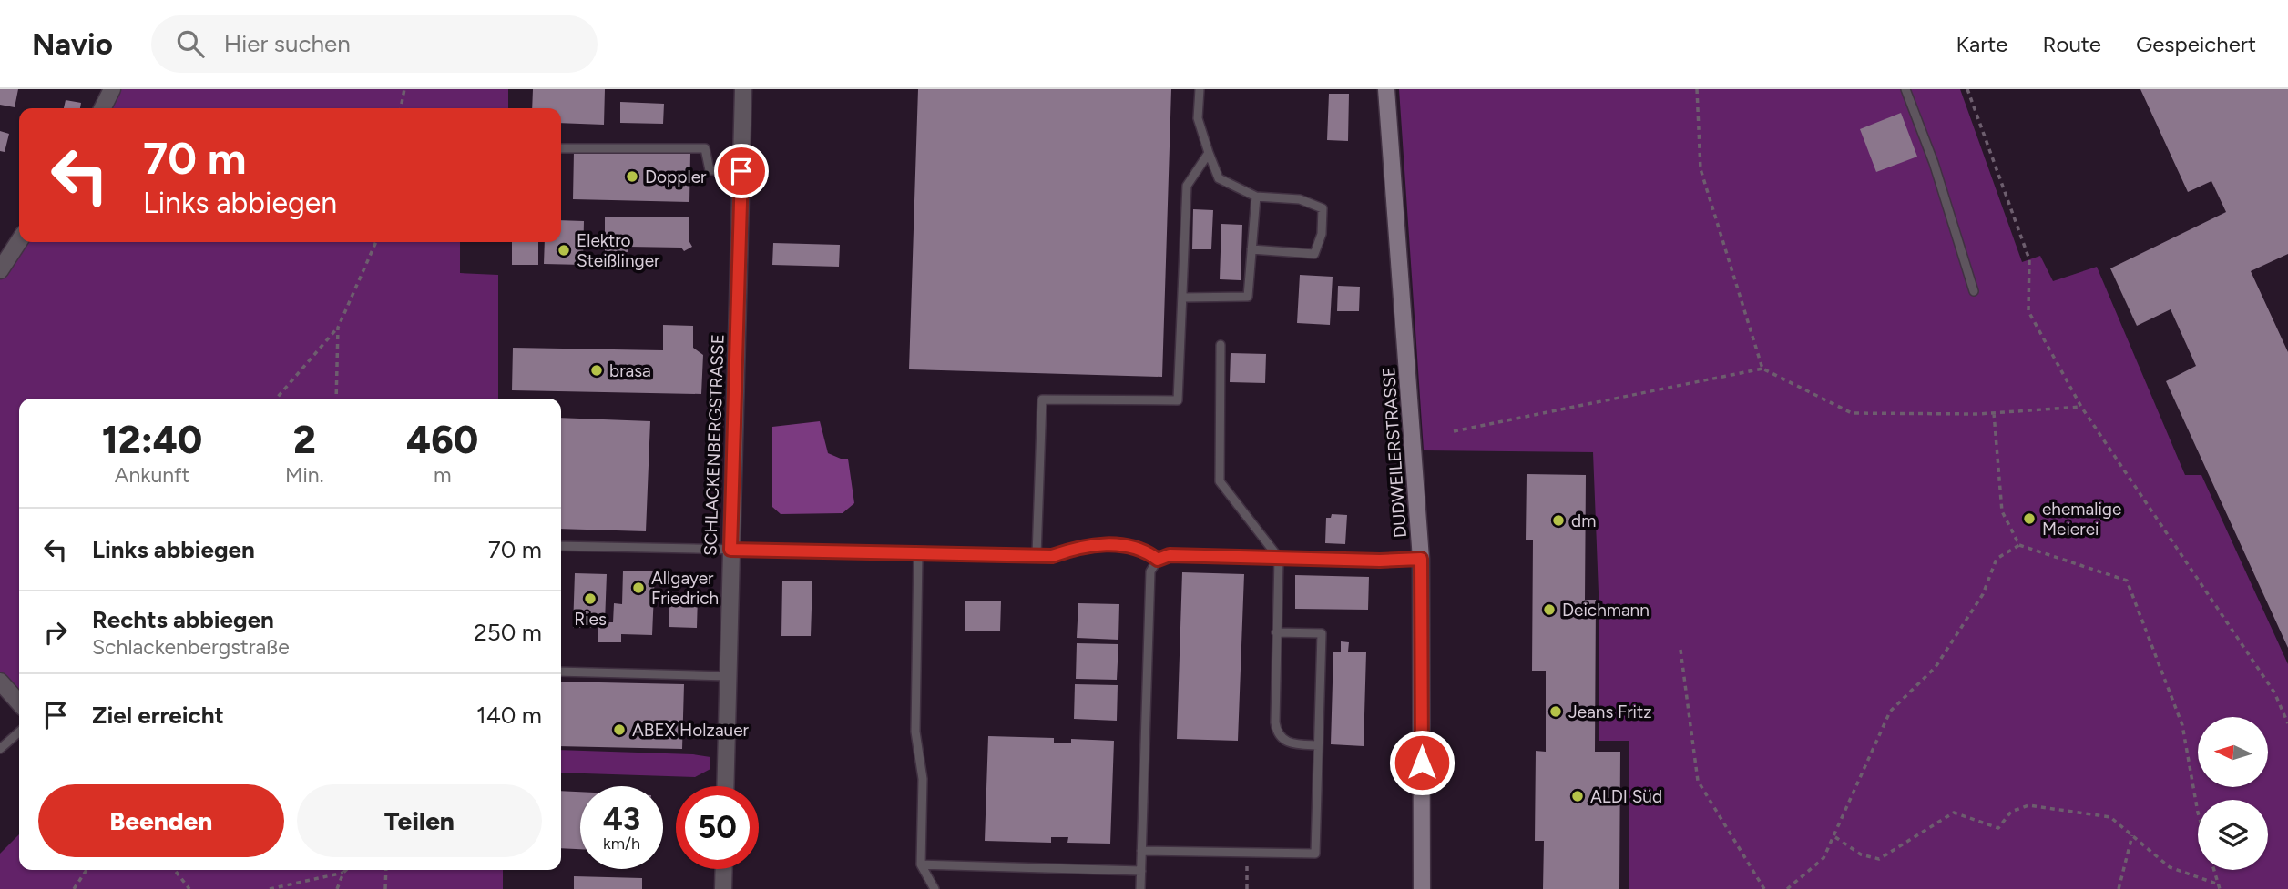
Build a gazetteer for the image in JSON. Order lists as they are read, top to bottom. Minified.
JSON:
{"streets":{"main road":["DUDWEILERSTRASSE"],"street":["SCHLACKENBERGSTRASSE"]},"places":["Doppler","Elektro Steißlinger","brasa","ehemalige Meierei","dm","Allgayer Friedrich","Ries","Deichmann","Jeans Fritz","ABEX Holzauer","ALDI Süd"],"north":"left","page":{"header":"Navio","search":"Hier suchen","nav":["Karte","Route","Gespeichert"],"turn":["70 m","Links abbiegen"],"eta":["12:40","Ankunft","2","Min.","460","m"],"list":[{"name":"Links abbiegen","value":"70 m"},{"name":"Rechts abbiegen","note":"Schlackenbergstraße","value":"250 m"},{"name":"Ziel erreicht","value":"140 m"}],"buttons":["Beenden","Teilen"],"speed":"43 km/h","limit":"50"}}
